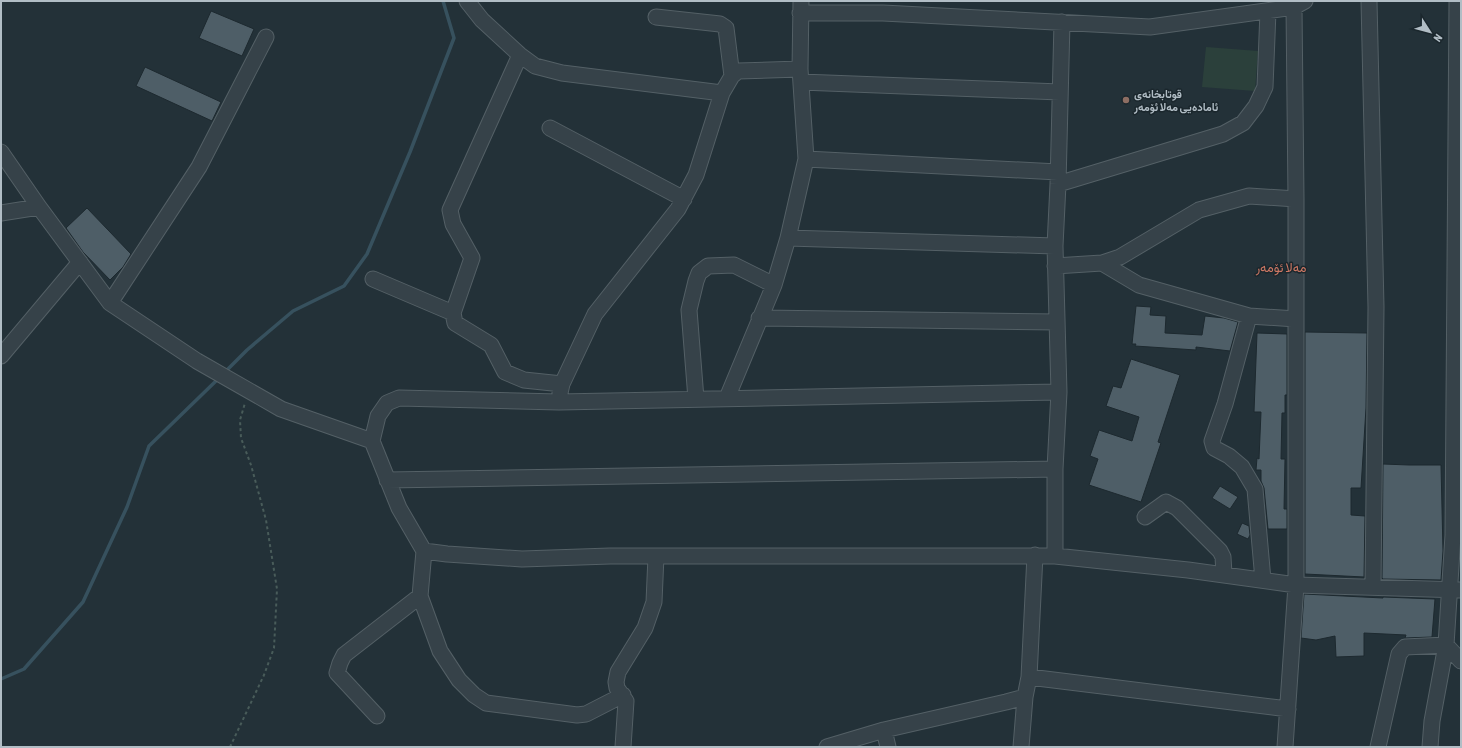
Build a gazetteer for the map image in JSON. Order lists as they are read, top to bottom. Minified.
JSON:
{"districts":["مەلا ئۆمەر"],"places":["قوتابخانەی ئامادەیی مەلا ئۆمەر"],"north":"bottom right"}
